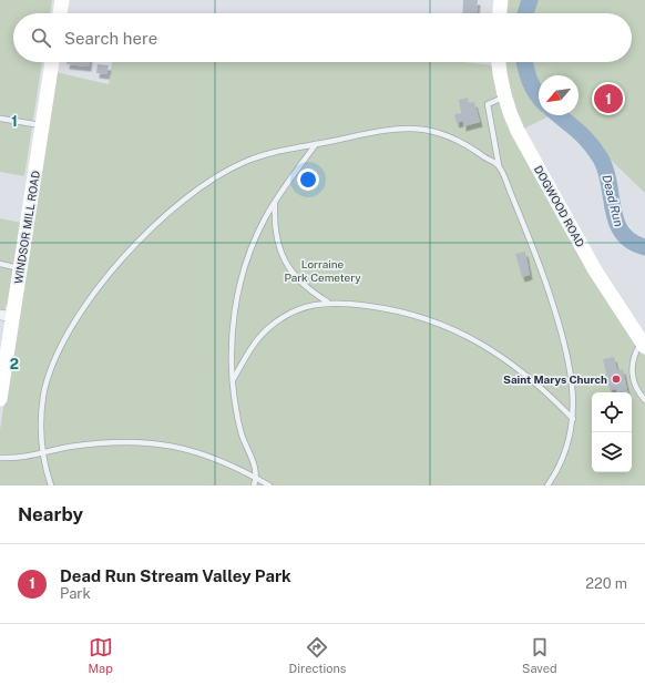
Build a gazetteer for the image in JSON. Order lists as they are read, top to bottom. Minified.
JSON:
{"streets":{"main road":["DOGWOOD ROAD","WINDSOR MILL ROAD"]},"water":["Dead Run"],"parks":["Lorraine Park Cemetery"],"places":["Saint Marys Church"],"north":"bottom left","page":{"search":"Search here","pins":"1","heading":"Nearby","list":[{"mark":"1","name":"Dead Run Stream Valley Park","note":"Park","value":"220 m"}],"nav":["Map","Directions","Saved"]},"grid":{"rows":["1","2"]}}
